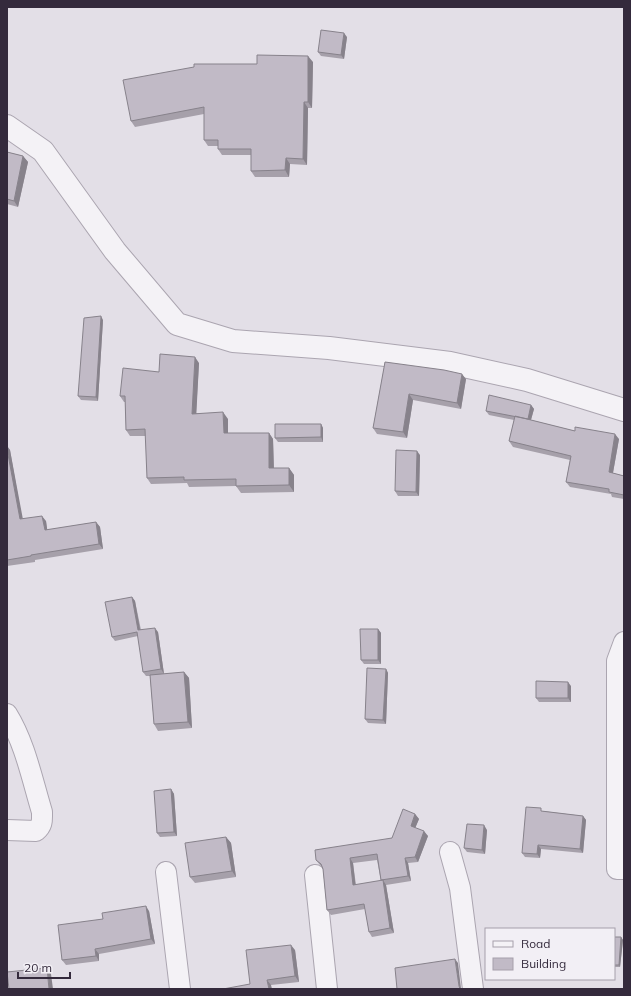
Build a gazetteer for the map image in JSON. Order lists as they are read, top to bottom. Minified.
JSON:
{"legend":["Road","Building"],"scale_bar":"20 m"}
